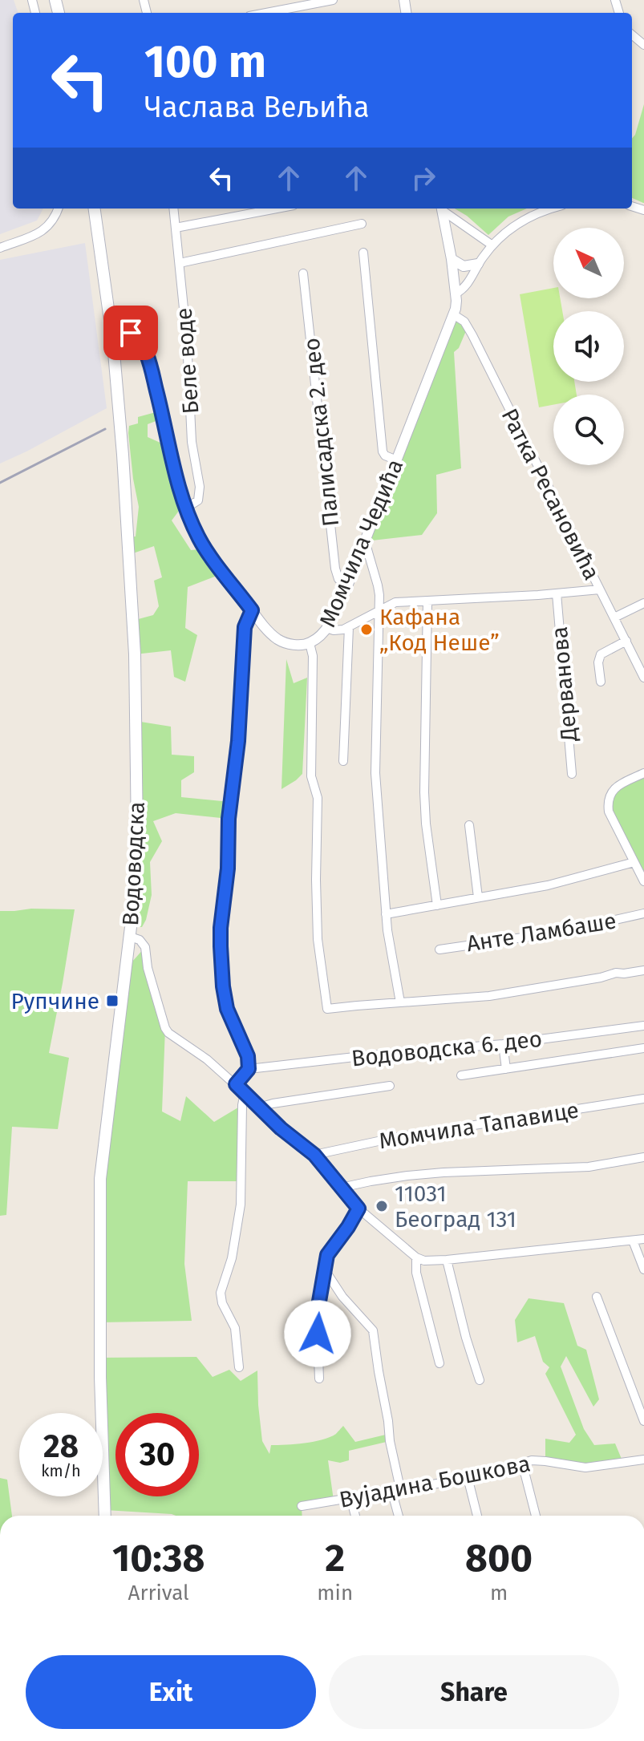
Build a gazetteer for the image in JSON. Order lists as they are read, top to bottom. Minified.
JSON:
{"streets":{"main road":["Водоводска"],"street":["Беле воде","Палисадска 2. део","Ратка Ресановића","Момчила Чедића","Дерванова","Анте Ламбаше","Водоводска 6. део","Момчила Тапавице","Вујадина Бошкова"]},"crossings":[["Беле воде","Момчила Чедића"],["Палисадска 2. део","Момчила Чедића"],["Ратка Ресановића","Момчила Чедића"],["Момчила Чедића","Водоводска"]],"places":{"other":["Кафана „Код Неше”","11031 Београд 131"],"transit":["Рупчине"]},"north":"top left","page":{"turn":["100 m","Часлава Вељића"],"speed":"28 km/h","limit":"30","eta":["10:38","Arrival","2","min","800","m"],"buttons":["Exit","Share"]}}
